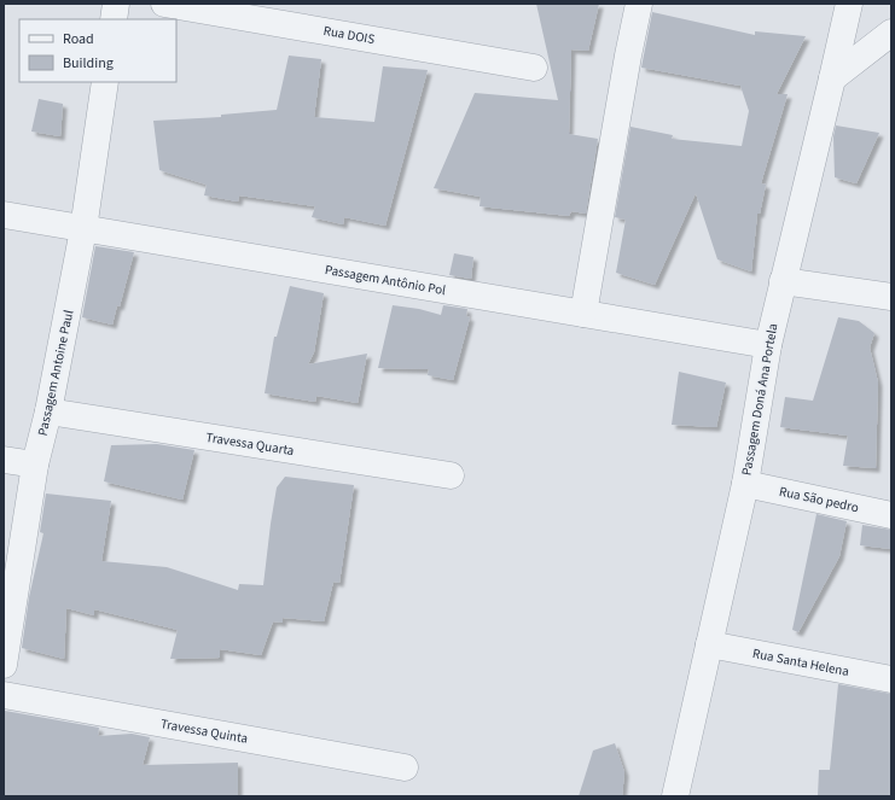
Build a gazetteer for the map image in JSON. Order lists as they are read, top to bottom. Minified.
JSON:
{"streets":{"street":["Rua DOIS","Passagem Antônio Pol","Passagem Antoine Paul","Passagem Doná Ana Portela","Travessa Quarta","Rua São pedro","Rua Santa Helena","Travessa Quinta"]},"crossings":[["Passagem Antônio Pol","Passagem Antoine Paul"],["Passagem Antônio Pol","Passagem Doná Ana Portela"],["Passagem Antoine Paul","Travessa Quarta"],["Passagem Doná Ana Portela","Rua São pedro"],["Passagem Doná Ana Portela","Rua Santa Helena"]],"legend":["Road","Building"]}
